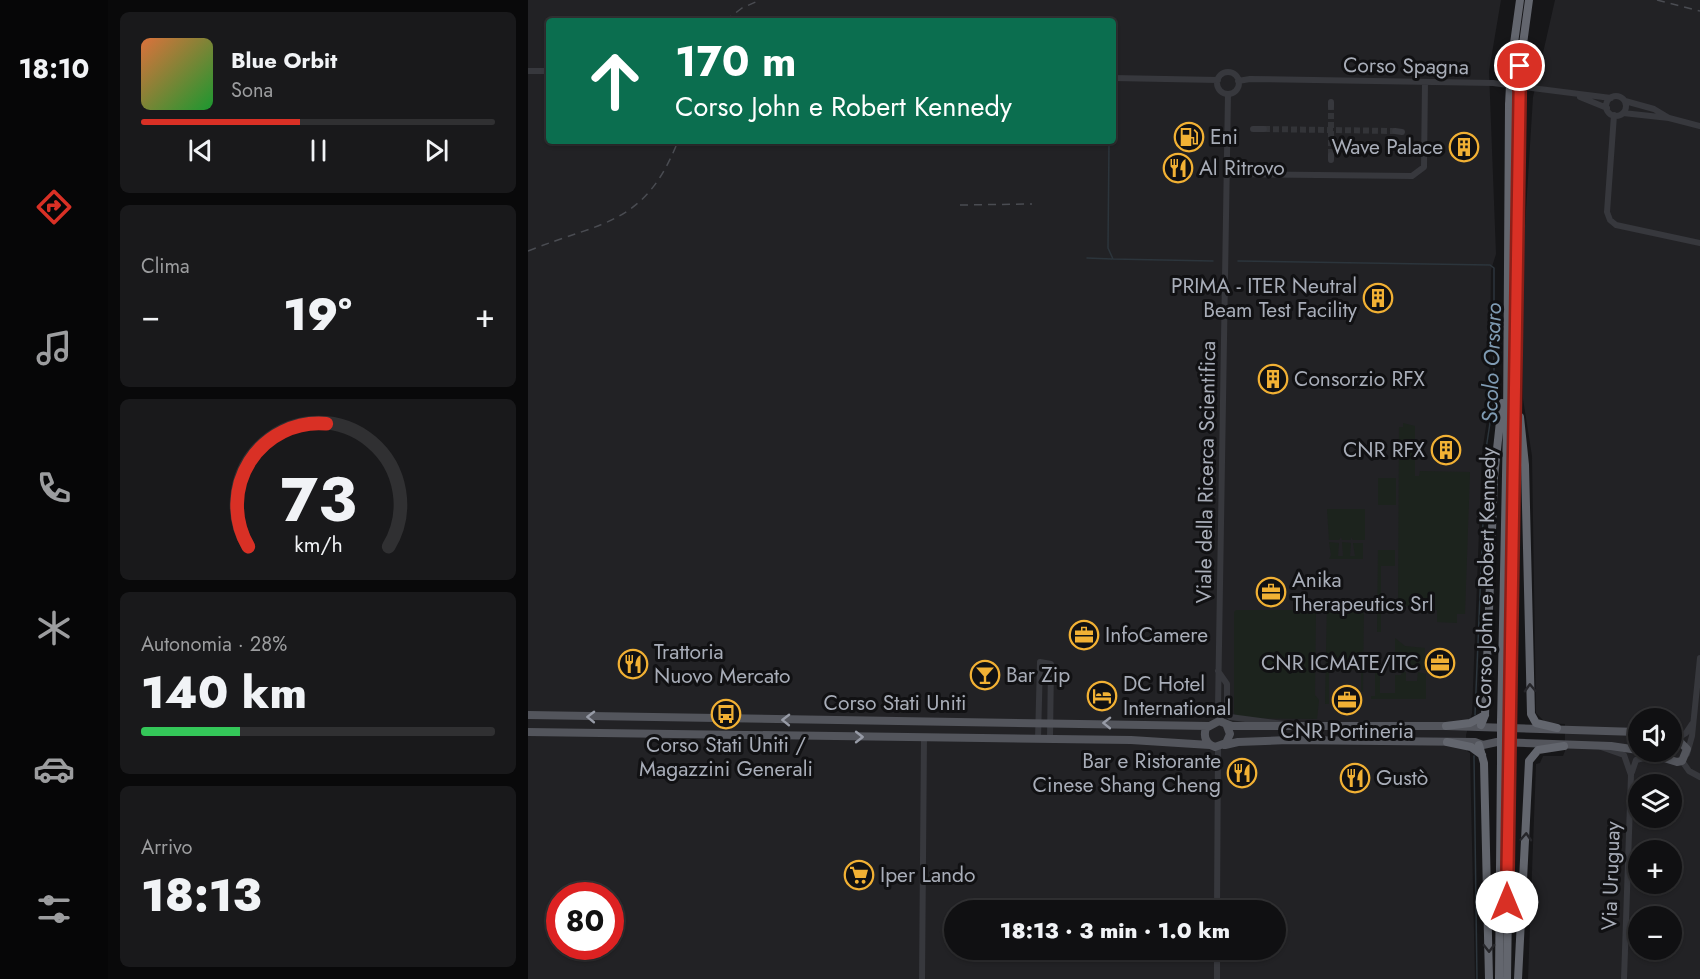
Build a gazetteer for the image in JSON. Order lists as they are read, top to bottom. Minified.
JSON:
{"streets":{"highway":["Corso John e Robert Kennedy"],"main road":["Corso Stati Uniti"],"street":["Corso Spagna","Viale della Ricerca Scientifica","Via Uruguay"]},"crossings":[["Corso Spagna","Viale della Ricerca Scientifica"],["Viale della Ricerca Scientifica","Corso Stati Uniti"]],"water":["Scolo Orsaro"],"places":{"fuel station":["Eni"],"building":["Wave Palace","PRIMA - ITER Neutral Beam Test Facility","Consorzio RFX","CNR RFX"],"restaurant":["Al Ritrovo","Trattoria Nuovo Mercato","Bar e Ristorante Cinese Shang Cheng","Gustò"],"office":["Anika Therapeutics Srl","InfoCamere","CNR ICMATE/ITC","CNR Portineria"],"bar":["Bar Zip"],"hotel":["DC Hotel International"],"bus stop":["Corso Stati Uniti / Magazzini Generali"],"supermarket":["Iper Lando"]},"page":{"tabs":"18:10","turn":["170 m","Corso John e Robert Kennedy"],"song":["Blue Orbit","Sona"],"tile":["Clima",["Autonomia · 28%","140 km"],["Arrivo","18:13"]],"heat":["−","19°","+"],"map_buttons":["+","−"],"limit":"80","trip":"18:13 · 3 min · 1.0 km","gauge":["73","km/h"]}}
